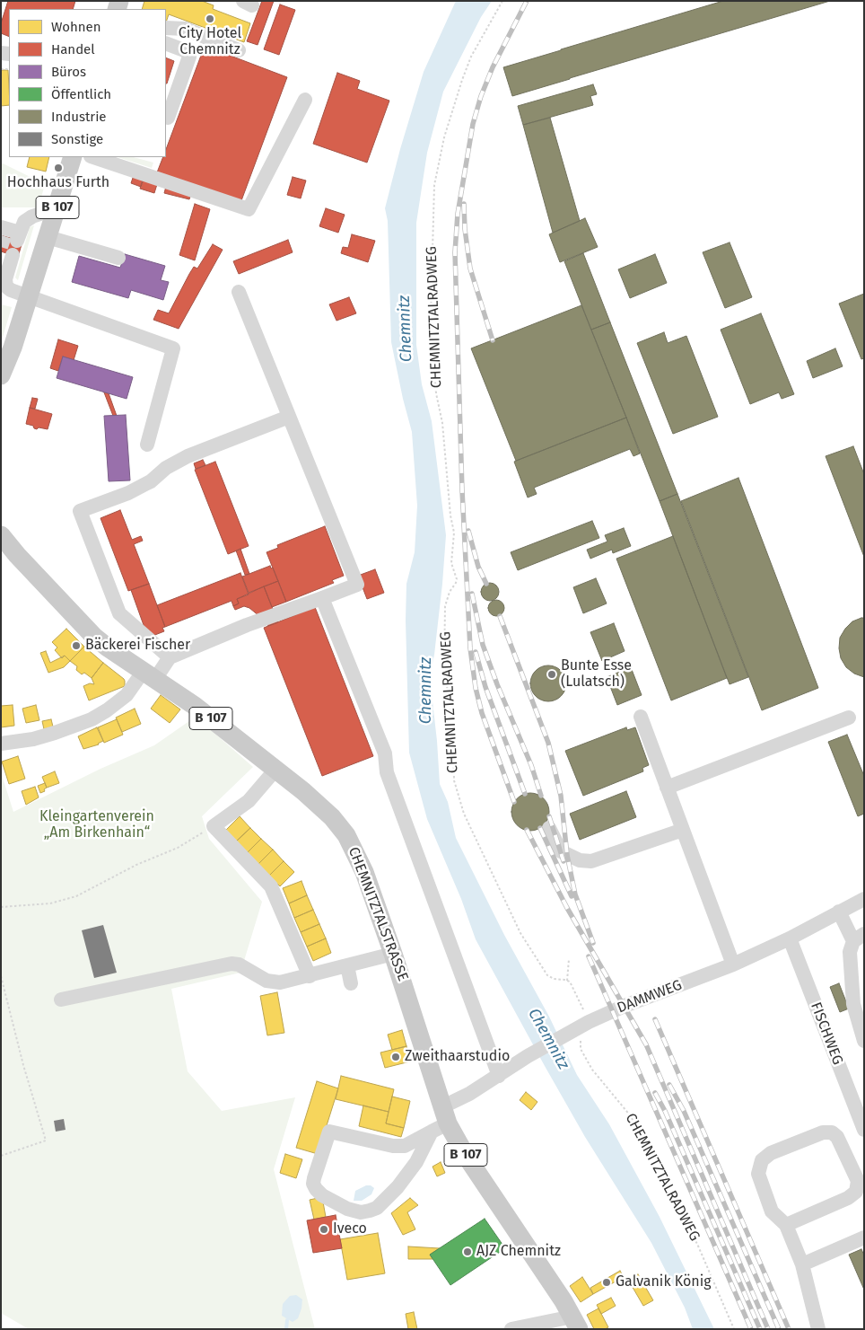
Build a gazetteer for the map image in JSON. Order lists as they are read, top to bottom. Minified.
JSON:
{"streets":{"main road":["B 107","CHEMNITZTALSTRASSE"],"street":["DAMMWEG","FISCHWEG"],"path":["CHEMNITZTALRADWEG"]},"crossings":[["CHEMNITZTALSTRASSE","DAMMWEG"],["DAMMWEG","FISCHWEG"]],"water":["Chemnitz"],"parks":["Kleingartenverein „Am Birkenhain“"],"places":["City Hotel Chemnitz","Hochhaus Furth","Bäckerei Fischer","Bunte Esse (Lulatsch)","Zweithaarstudio","Iveco","AJZ Chemnitz","Galvanik König"],"legend":["Wohnen","Handel","Büros","Öffentlich","Industrie","Sonstige"]}
